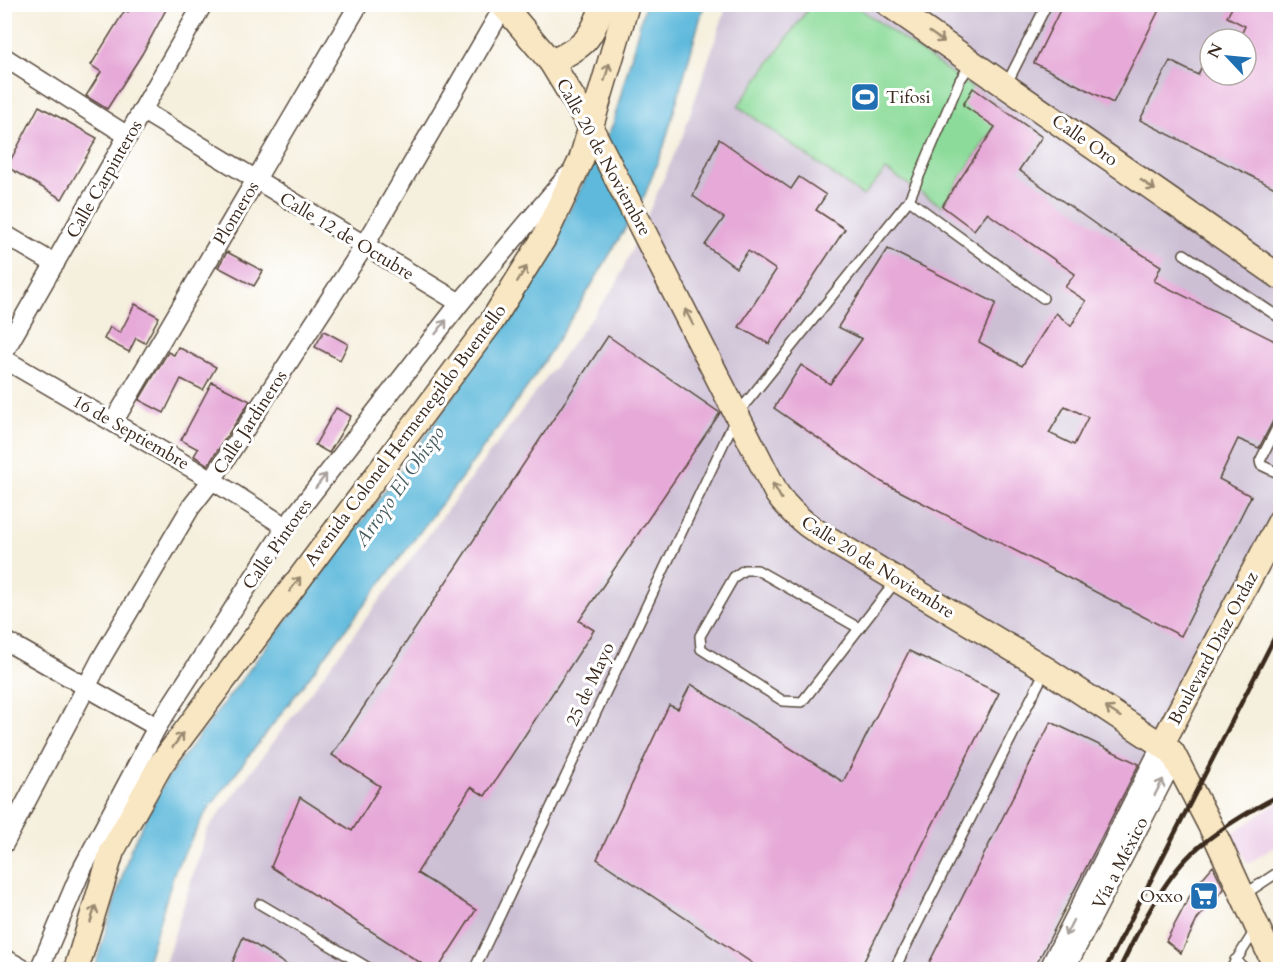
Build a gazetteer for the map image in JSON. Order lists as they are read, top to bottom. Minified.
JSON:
{"streets":{"street":["Calle Oro","Calle 20 de Noviembre","Calle Carpinteros","Plomeros","Calle 12 de Octubre","Calle Jardineros","16 de Septiembre","Avenida Colonel Hermenegildo Buentello","Calle Pintores","Boulevard Diaz Ordaz","Vía a México"],"lane":["25 de Mayo"]},"crossings":[["Calle Oro","25 de Mayo"],["Calle 20 de Noviembre","Calle Jardineros"],["Calle 20 de Noviembre","Avenida Colonel Hermenegildo Buentello"],["Calle 20 de Noviembre","Boulevard Diaz Ordaz"],["Calle 20 de Noviembre","25 de Mayo"],["Calle 20 de Noviembre","Vía a México"],["Calle Carpinteros","Calle 12 de Octubre"],["Plomeros","Calle 12 de Octubre"],["Plomeros","16 de Septiembre"],["Calle 12 de Octubre","Calle Jardineros"],["Calle 12 de Octubre","Calle Pintores"],["Calle Jardineros","16 de Septiembre"],["16 de Septiembre","Calle Pintores"],["Avenida Colonel Hermenegildo Buentello","Calle Pintores"],["Boulevard Diaz Ordaz","Vía a México"]],"one_way":["Calle Oro","Calle 20 de Noviembre","Avenida Colonel Hermenegildo Buentello"],"water":["Arroyo El Obispo"],"places":{"sports":["Tifosi"],"supermarket":["Oxxo"]},"north":"top left"}
